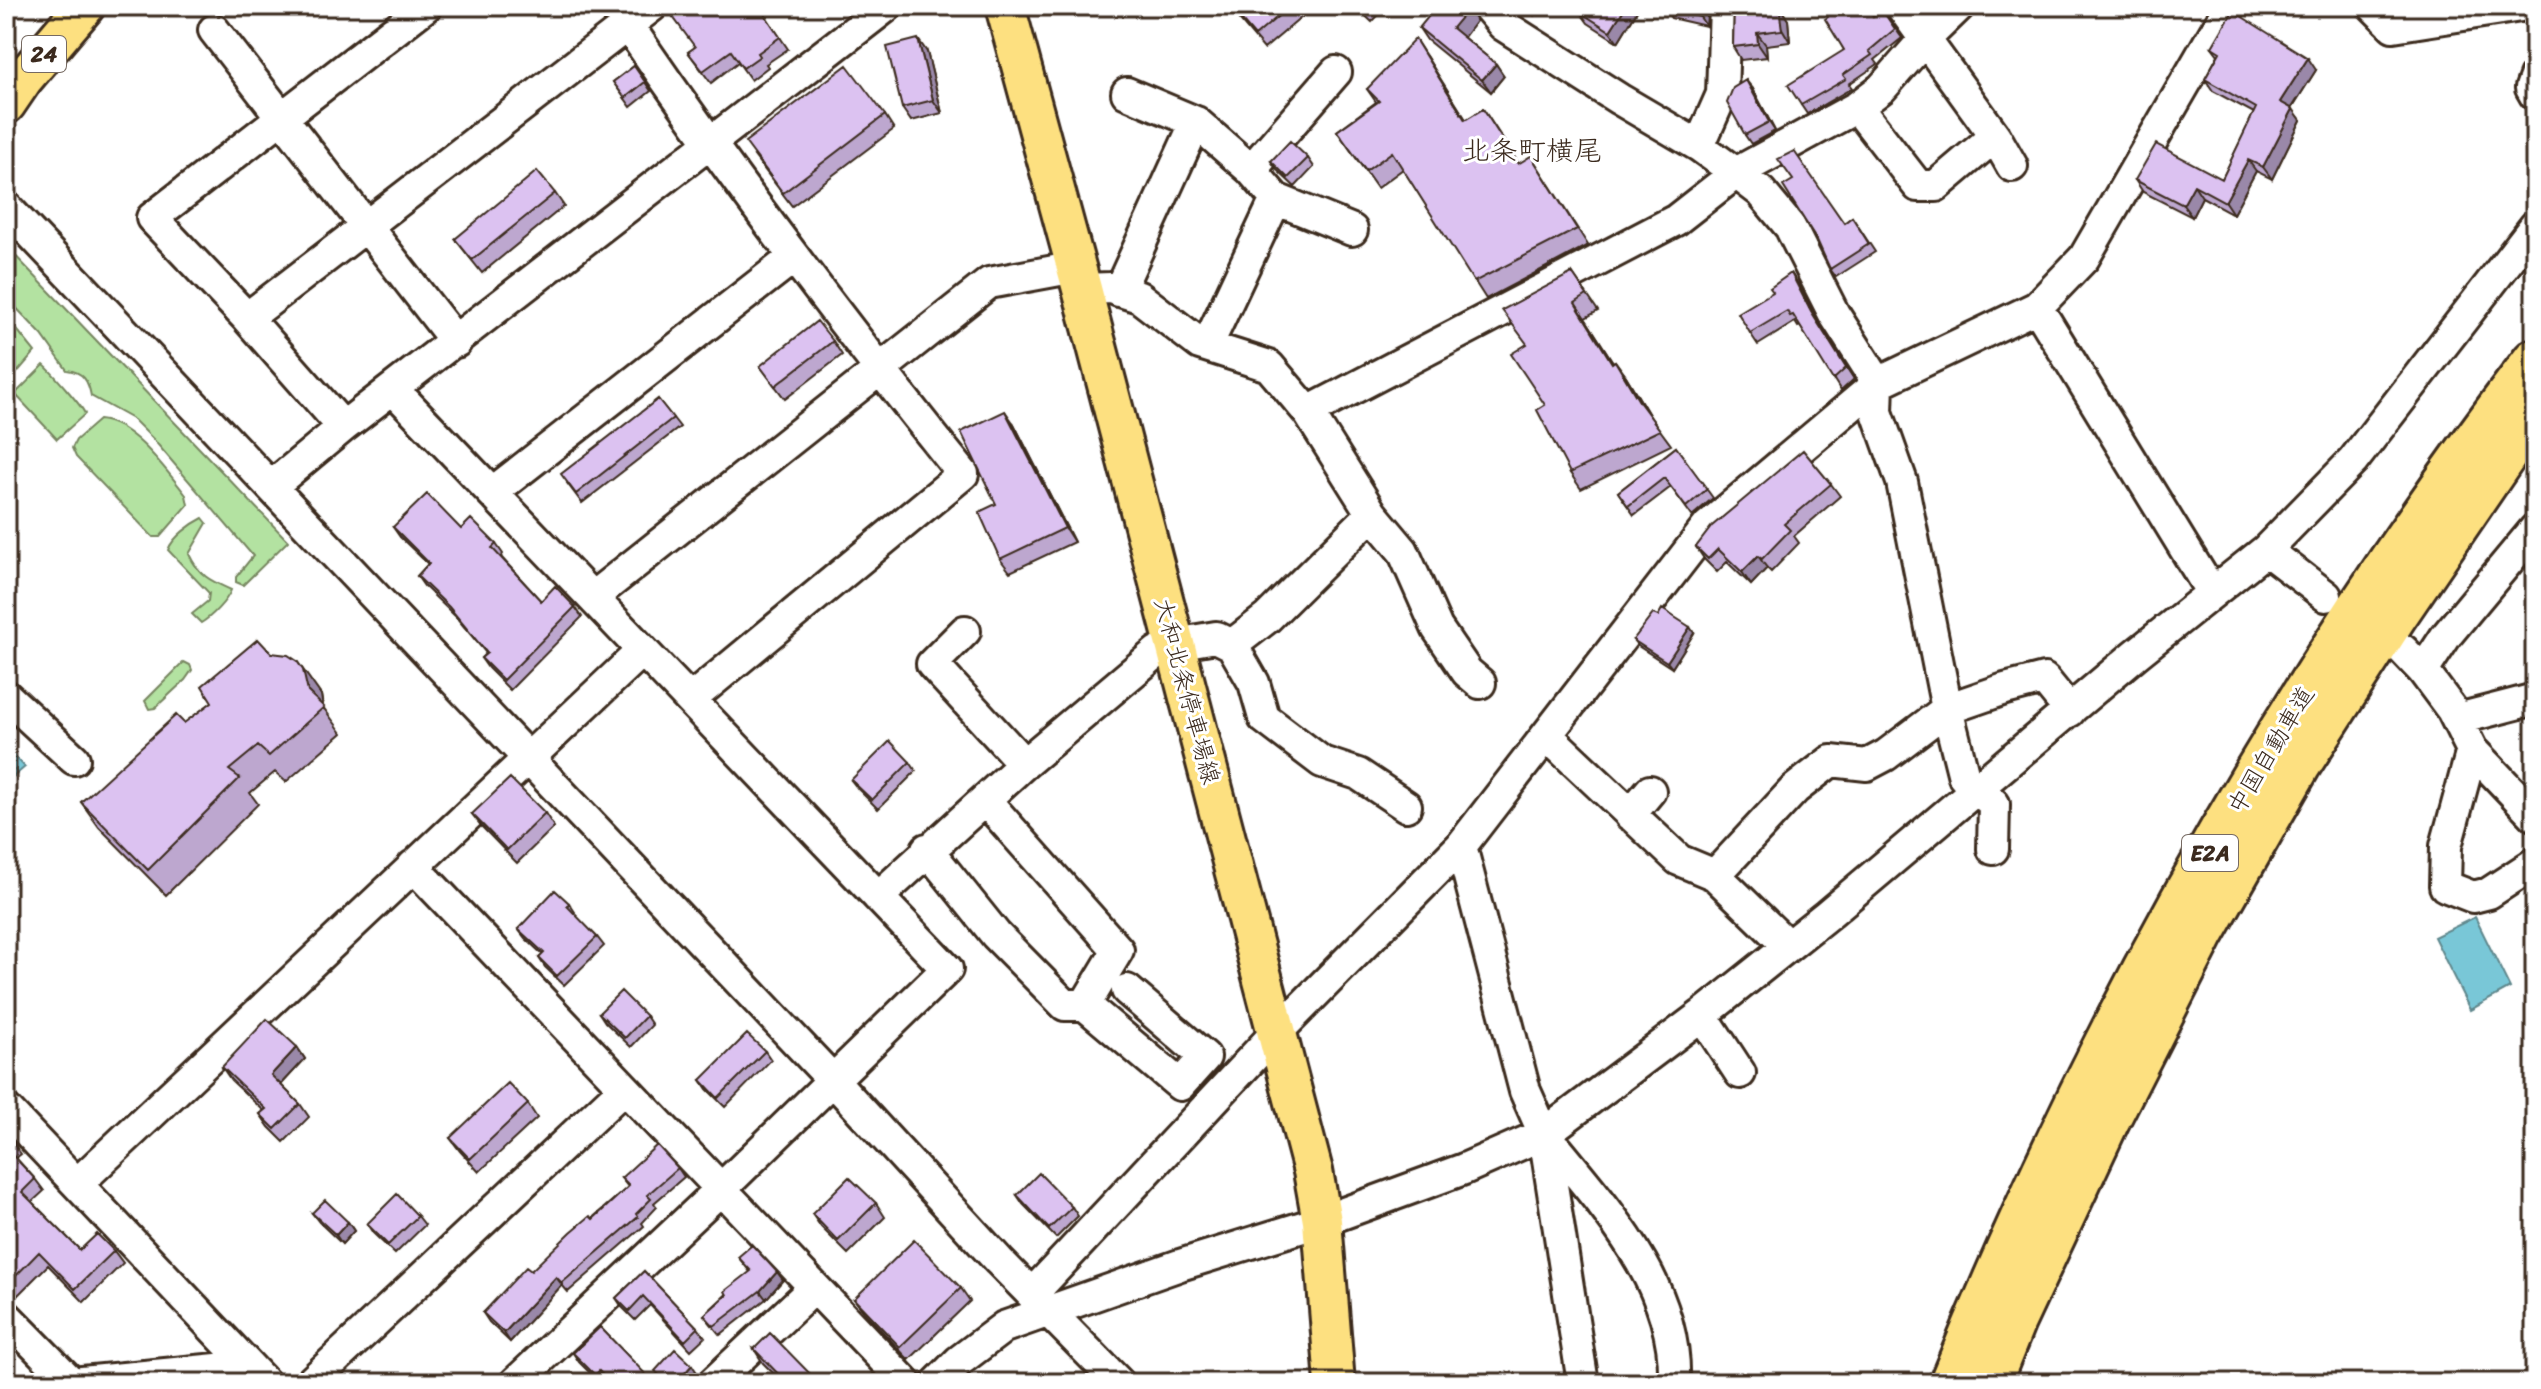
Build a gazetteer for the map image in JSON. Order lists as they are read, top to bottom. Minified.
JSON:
{"streets":{"highway":["中国自動車道","E2A"],"main road":["24","大和北条停車場線"]},"districts":["北条町横尾"]}
